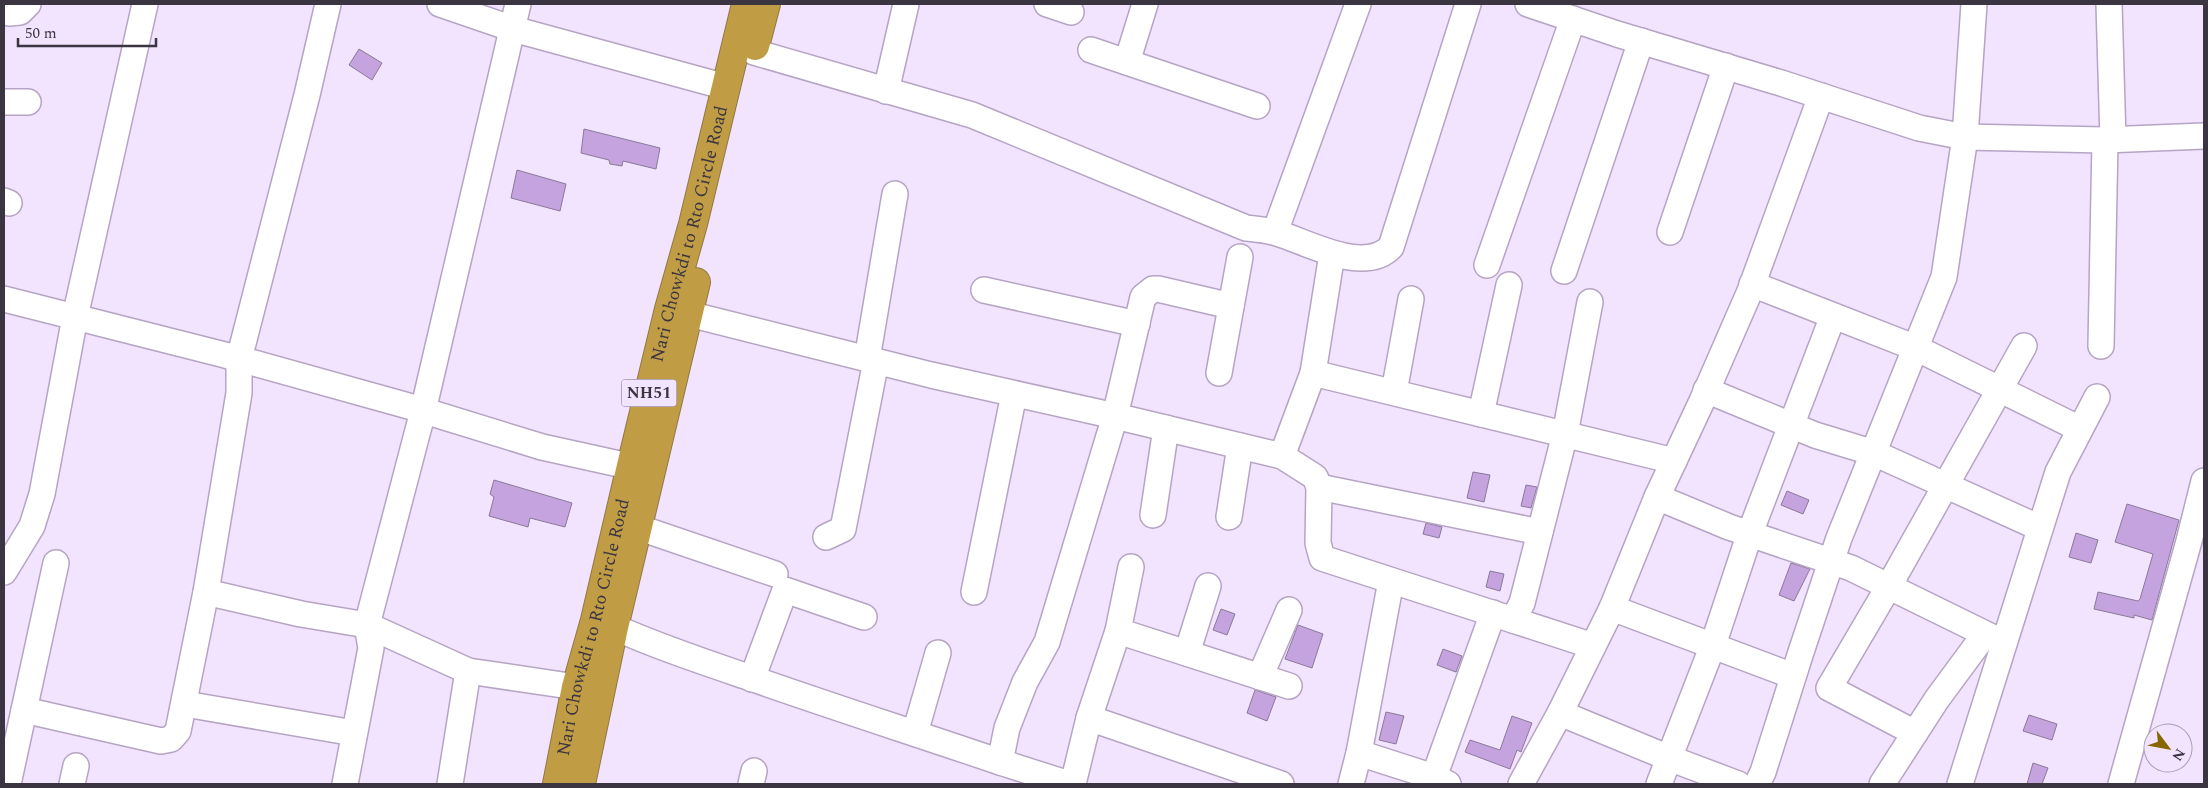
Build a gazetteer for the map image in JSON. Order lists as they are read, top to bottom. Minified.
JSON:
{"streets":{"highway":["Nari Chowkdi to Rto Circle Road","NH51"]},"crossings":[["Nari Chowkdi to Rto Circle Road","NH51"]],"scale_bar":"50 m","north":"bottom right"}
